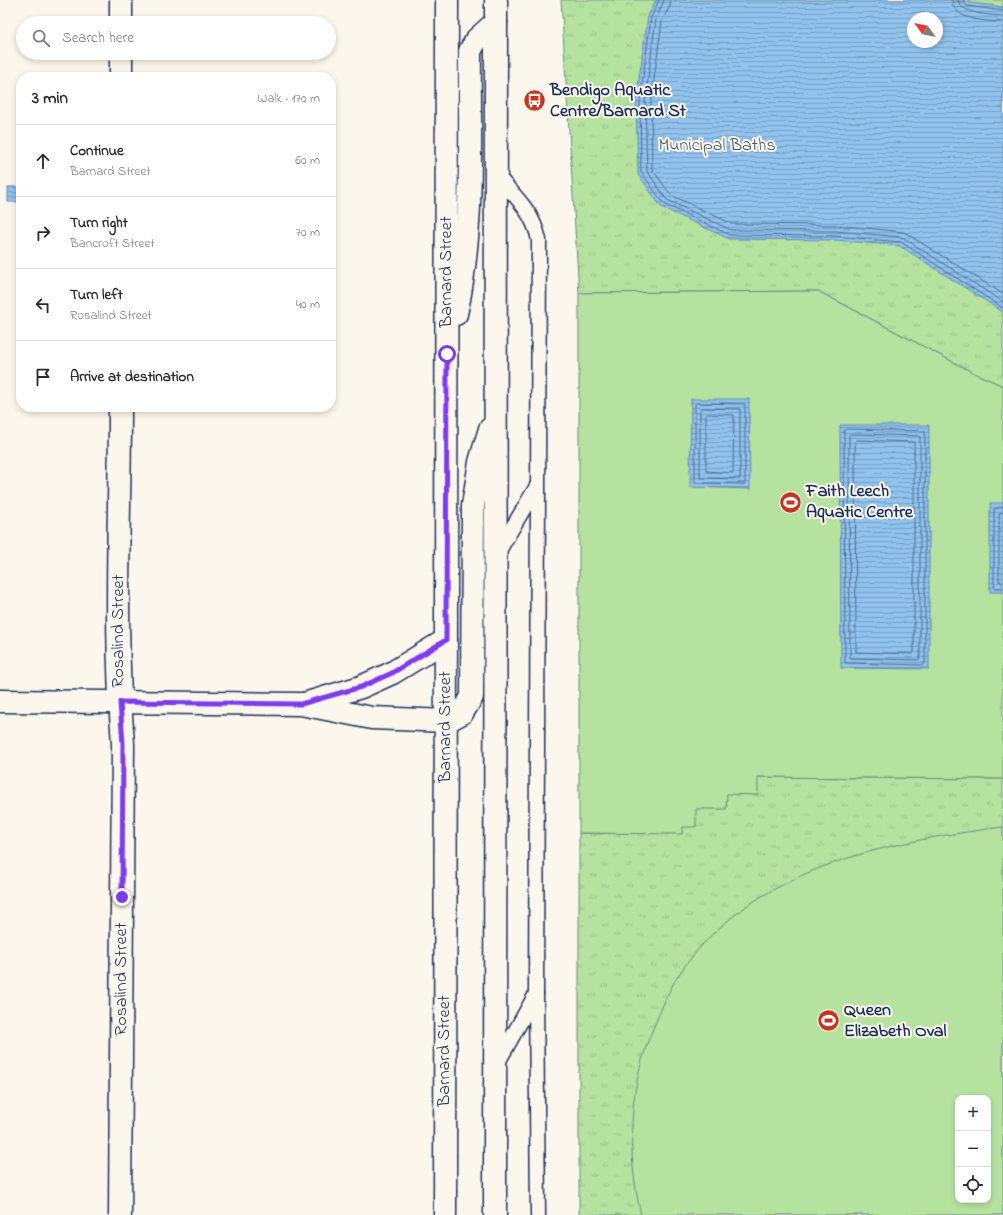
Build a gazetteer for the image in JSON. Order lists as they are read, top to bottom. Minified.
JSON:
{"streets":{"main road":["Barnard Street","Rosalind Street"]},"parks":["Municipal Baths"],"places":{"bus stop":["Bendigo Aquatic Centre/Barnard St"],"sports":["Faith Leech Aquatic Centre","Queen Elizabeth Oval"]},"north":"top left","page":{"search":"Search here","heading":["3 min","Walk · 170 m"],"list":[["Continue","Barnard Street","60 m"],["Turn right","Bancroft Street","70 m"],["Turn left","Rosalind Street","40 m"],"Arrive at destination"],"map_buttons":["+","−"]}}
